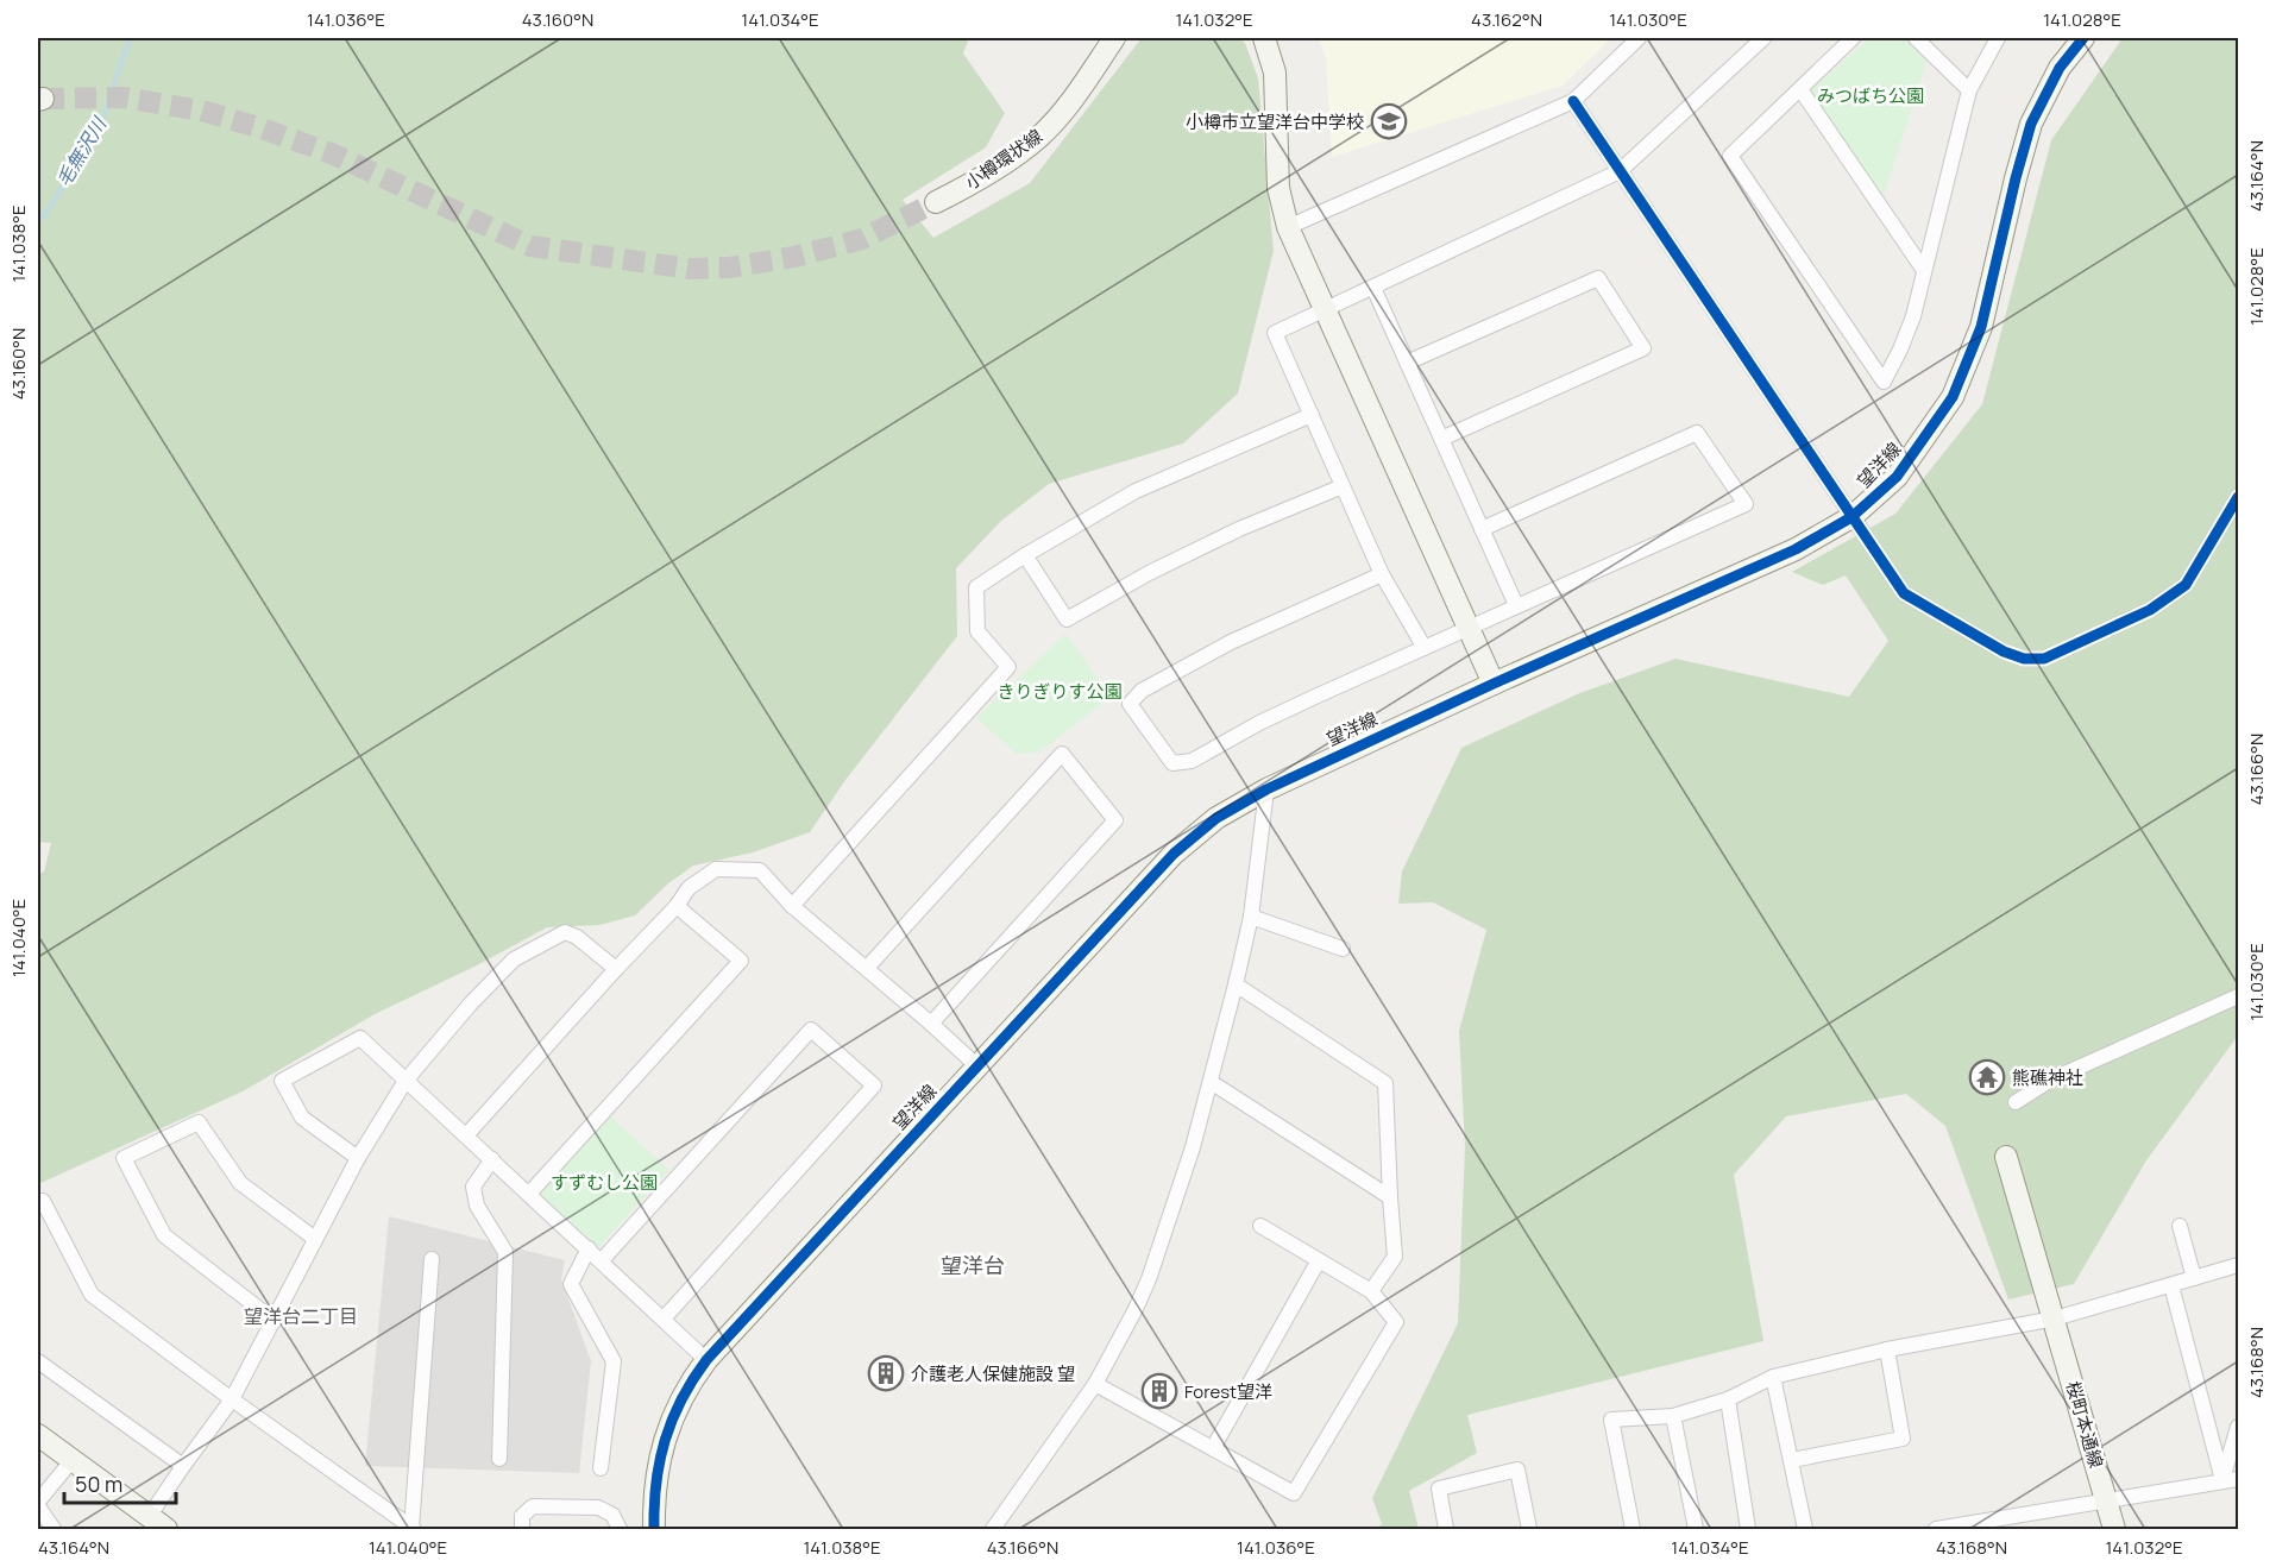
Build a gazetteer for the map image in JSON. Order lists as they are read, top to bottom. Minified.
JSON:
{"streets":{"street":["小樽環状線","望洋線","桜町本通線"]},"districts":["望洋台","望洋台二丁目"],"water":["毛無沢川"],"parks":["みつばち公園","きりぎりす公園","すずむし公園"],"places":{"school or university":["小樽市立望洋台中学校"],"temple":["熊礁神社"],"building":["介護老人保健施設 望","Forest望洋"]},"scale_bar":"50 m","coordinates":["141.036°E","43.160°N","141.034°E","141.032°E","43.162°N","141.030°E","141.028°E","43.164°N","141.038°E","43.166°N","141.040°E","43.168°N"]}
